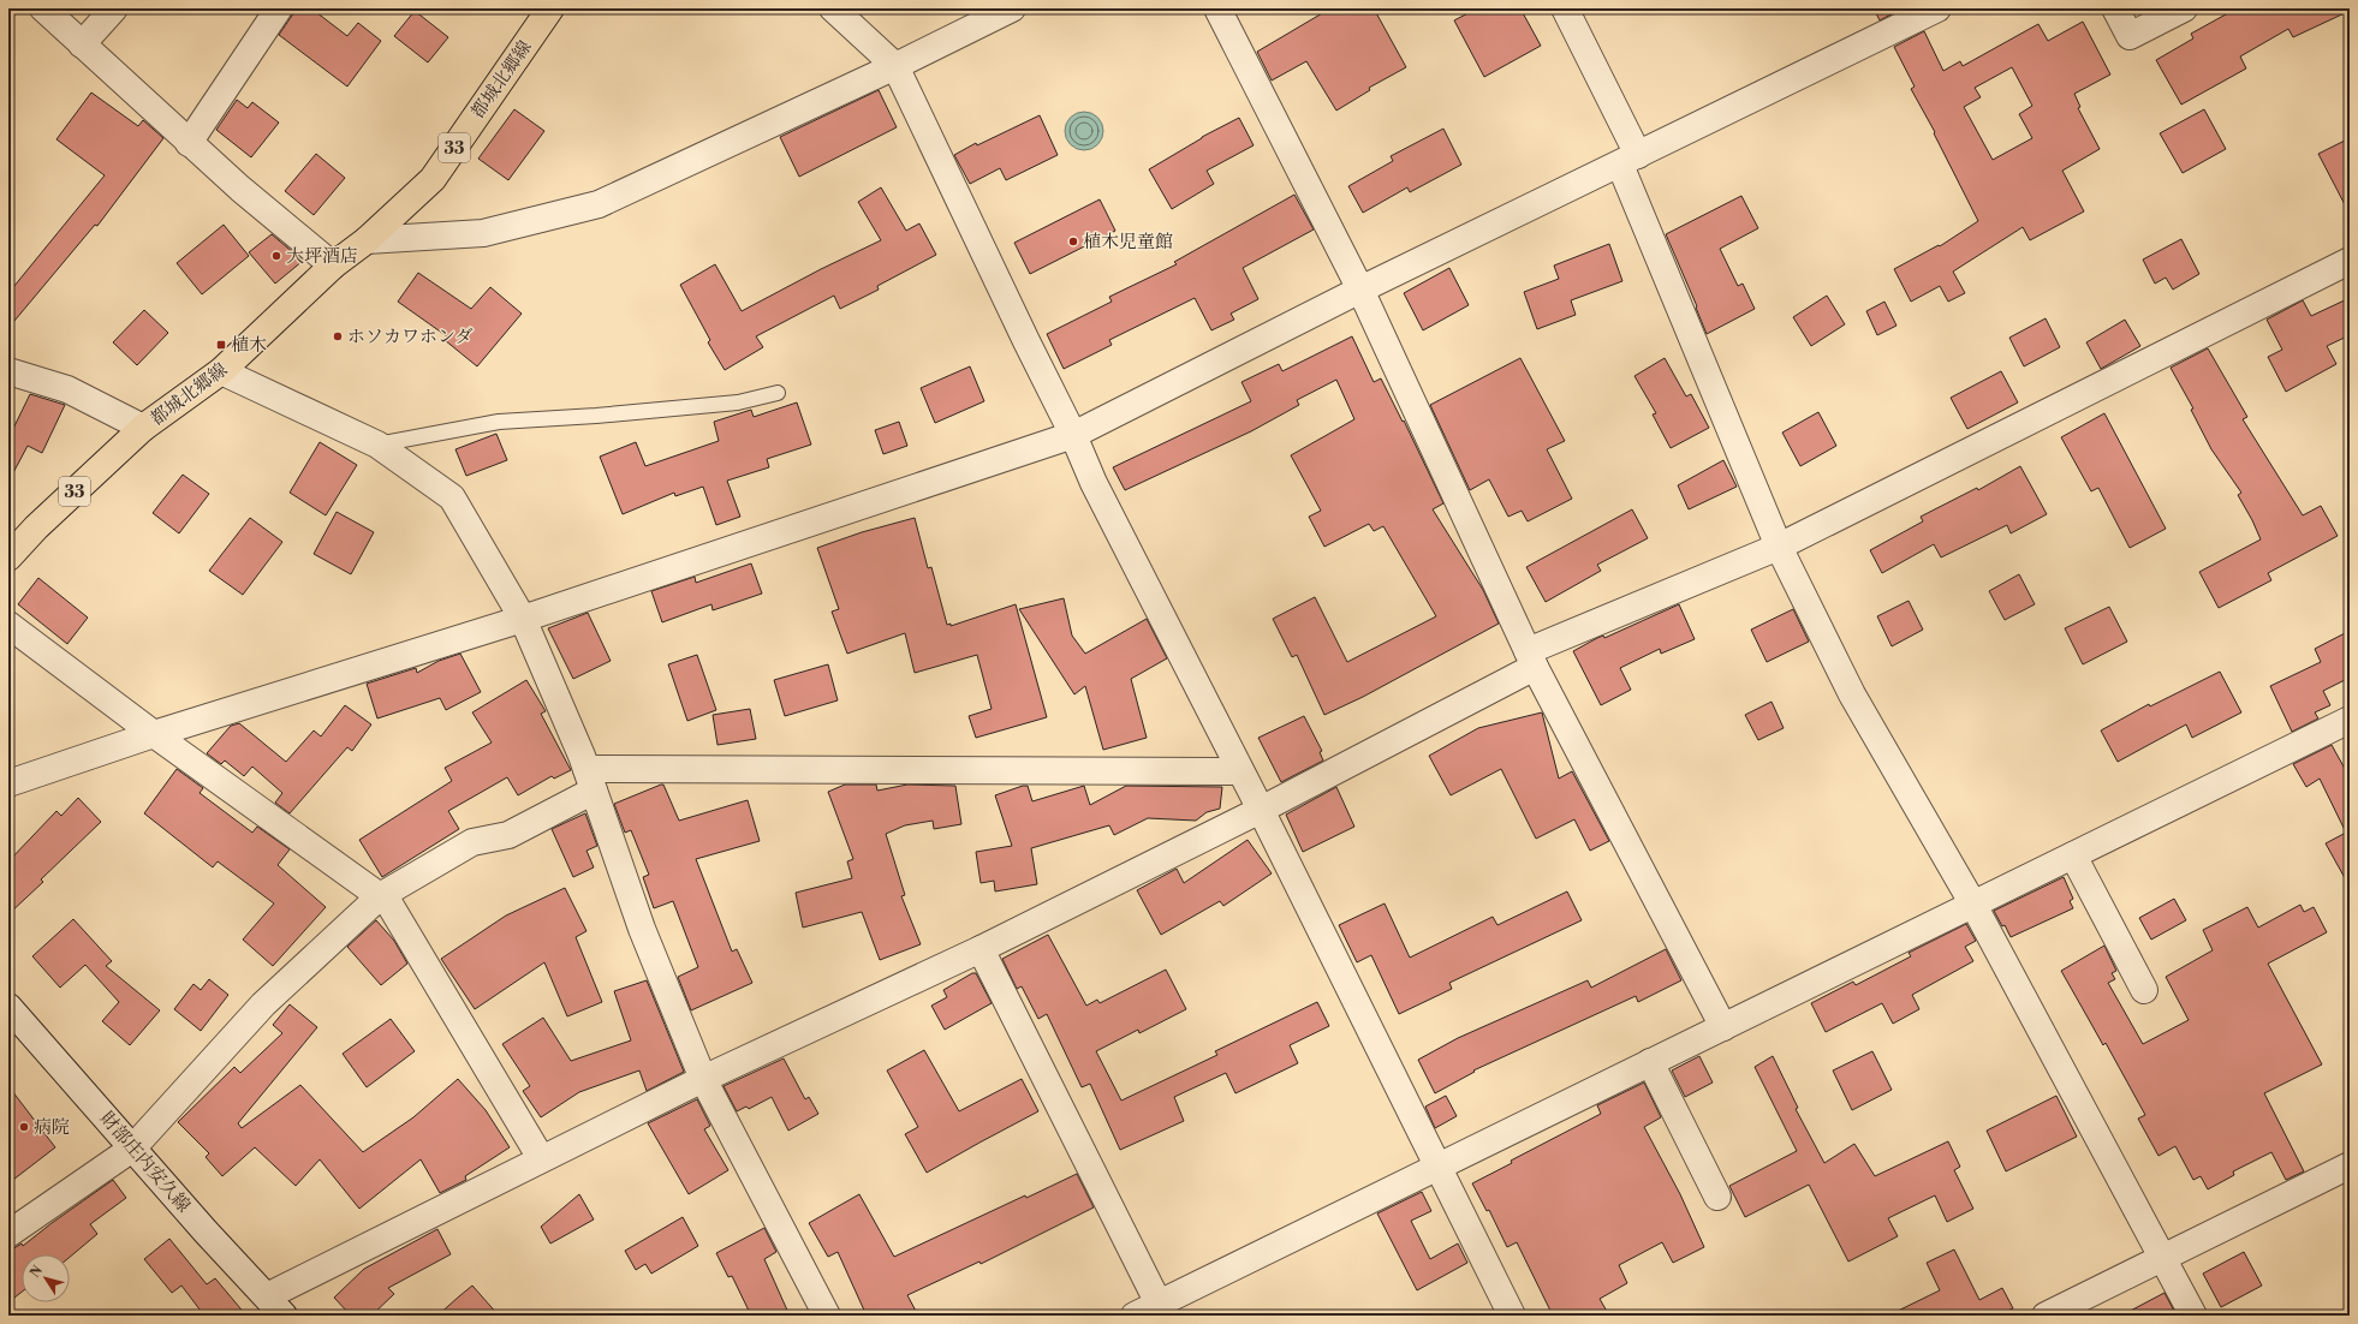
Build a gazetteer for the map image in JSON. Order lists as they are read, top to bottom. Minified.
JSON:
{"streets":{"main road":["都城北郷線","33"],"street":["財部庄内安久線"]},"places":{"other":["植木児童館","大坪酒店","ホソカワホンダ","病院"],"transit":["植木"]},"north":"top left"}
